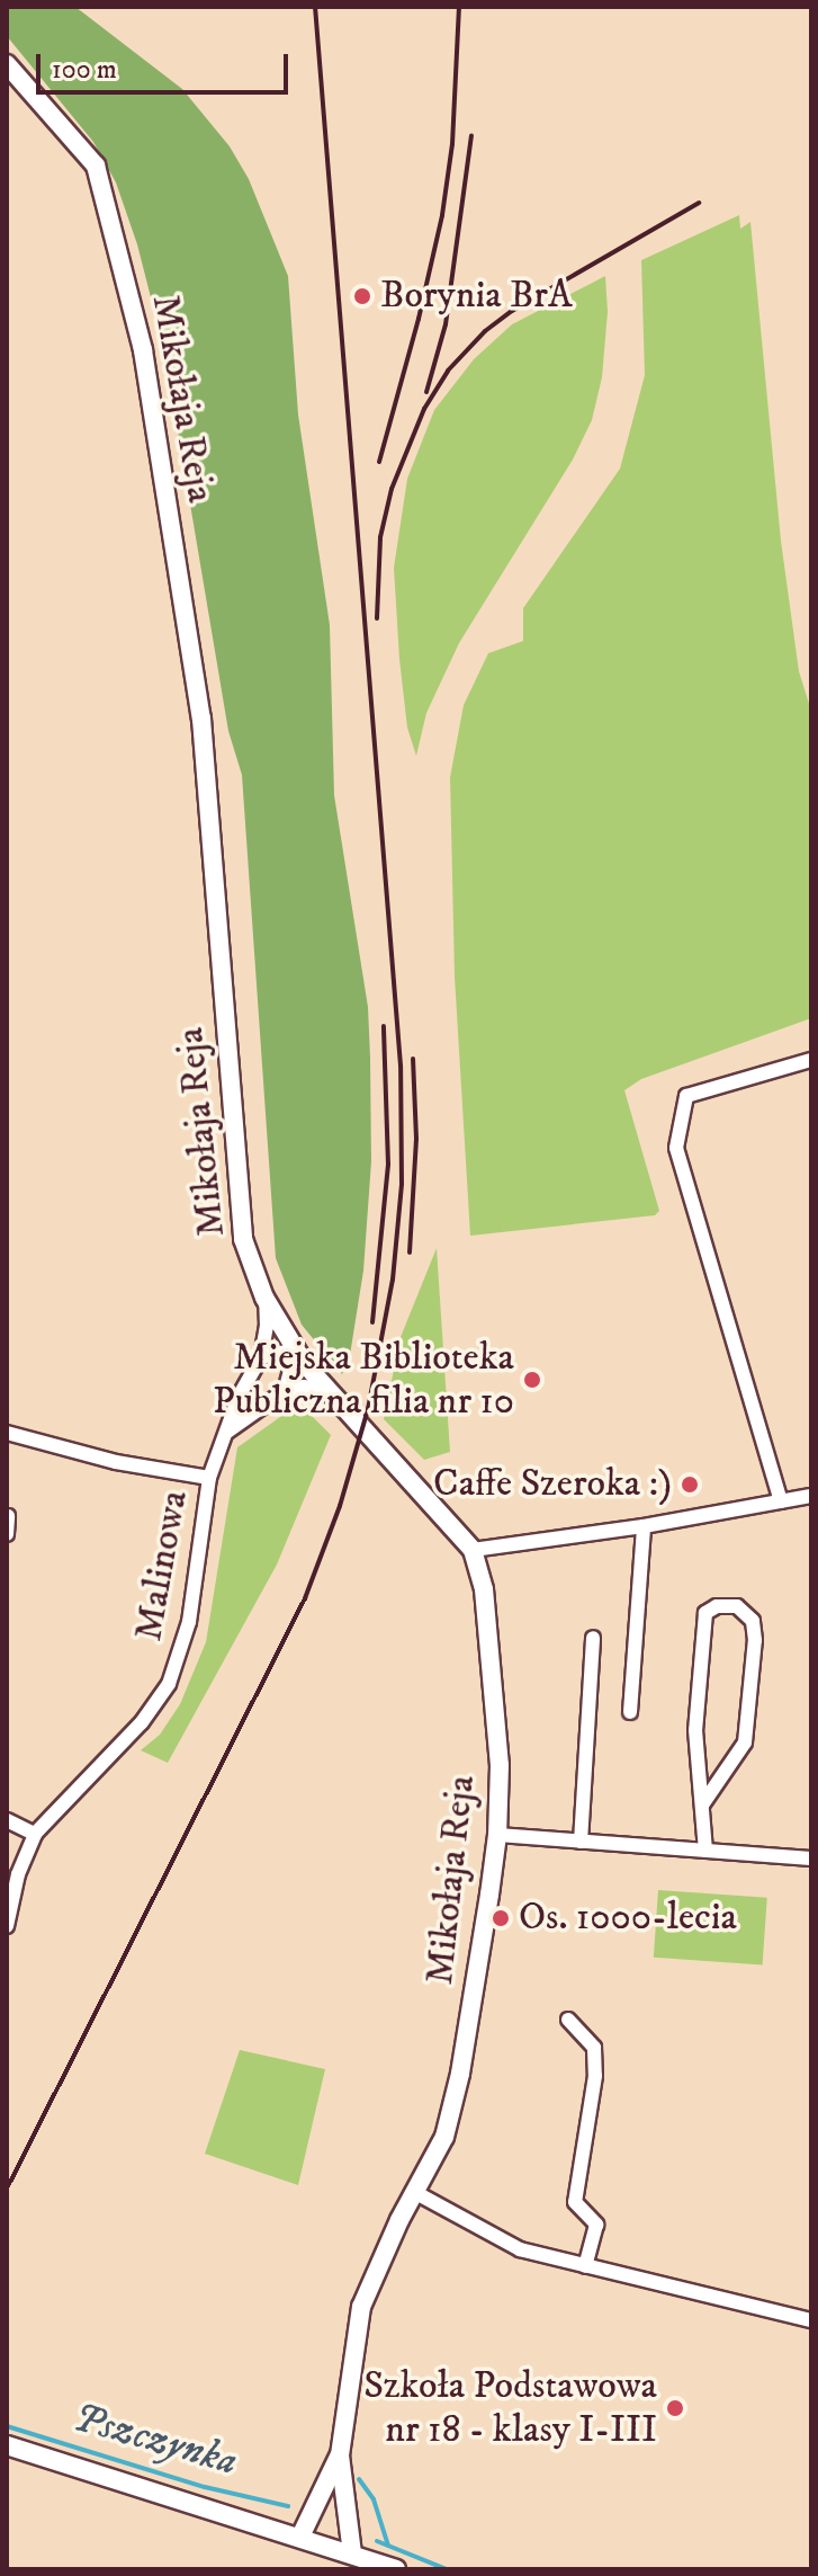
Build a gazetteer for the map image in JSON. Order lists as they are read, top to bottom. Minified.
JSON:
{"streets":{"street":["Mikołaja Reja","Malinowa"]},"water":["Pszczynka"],"places":["Borynia BrA","Miejska Biblioteka Publiczna filia nr 10","Caffe Szeroka :)","Os. 1000-lecia","Szkoła Podstawowa nr 18 - klasy I-III"],"scale_bar":"100 m"}
